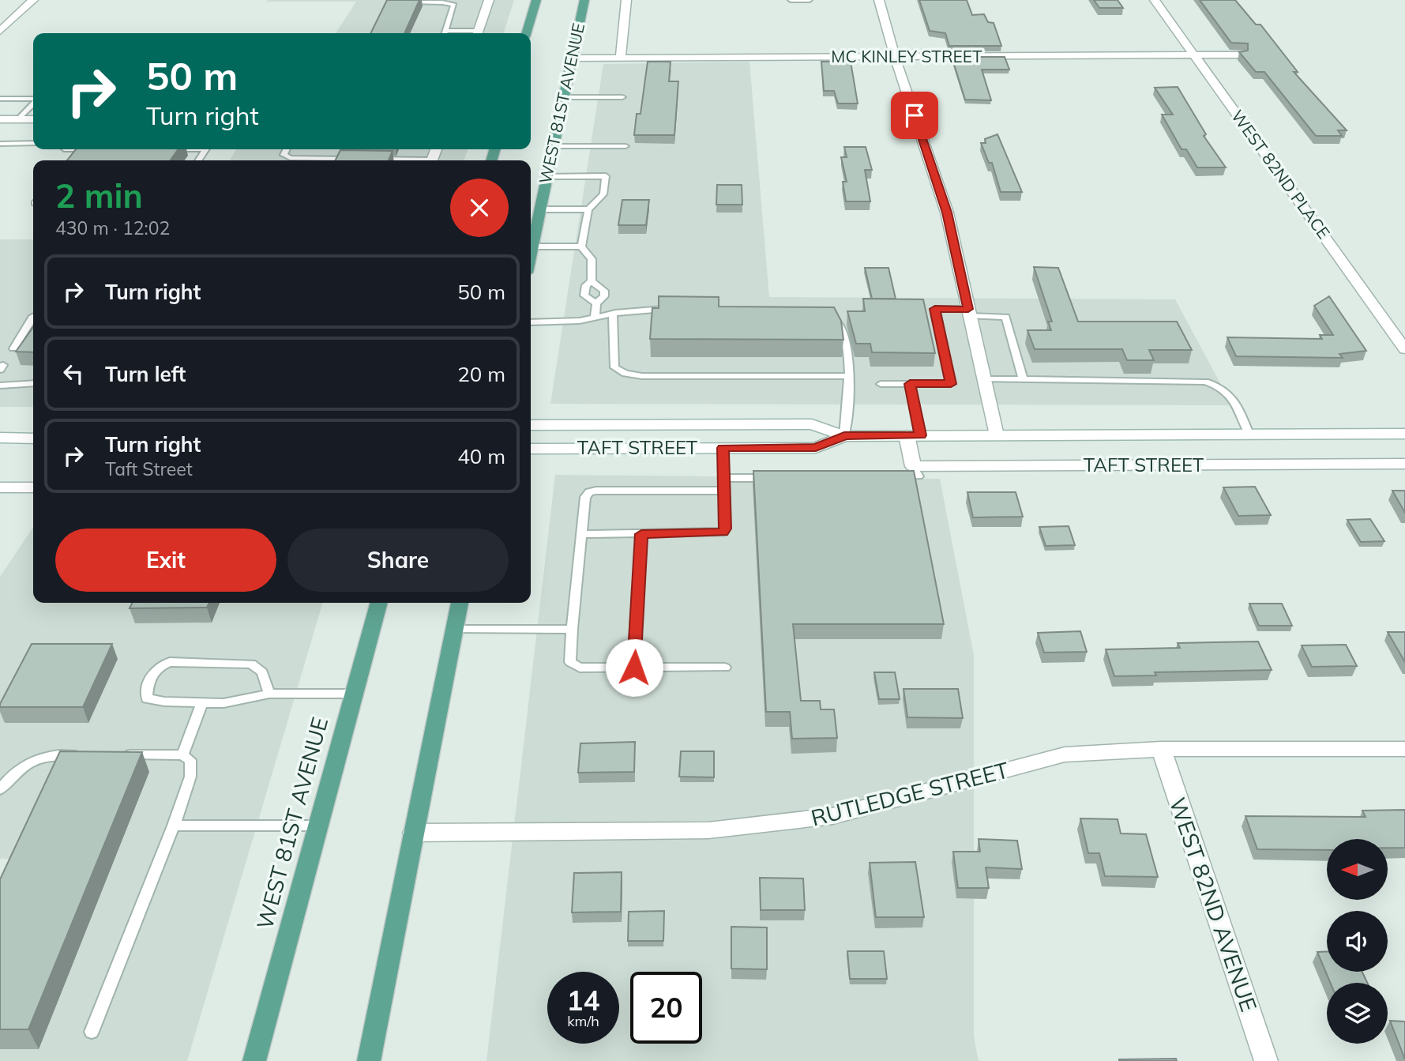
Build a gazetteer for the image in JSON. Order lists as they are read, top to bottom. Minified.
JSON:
{"streets":{"main road":["WEST 81ST AVENUE"],"street":["MC KINLEY STREET","WEST 82ND PLACE","TAFT STREET","RUTLEDGE STREET","WEST 82ND AVENUE"]},"crossings":[["MC KINLEY STREET","WEST 81ST AVENUE"],["MC KINLEY STREET","WEST 82ND PLACE"],["RUTLEDGE STREET","WEST 82ND AVENUE"]],"north":"left","page":{"turn":["50 m","Turn right"],"heading":["2 min","430 m · 12:02"],"list":[{"name":"Turn right","value":"50 m"},{"name":"Turn left","value":"20 m"},{"name":"Turn right","note":"Taft Street","value":"40 m"}],"buttons":["Exit","Share"],"speed":"14 km/h","limit":"20"}}
